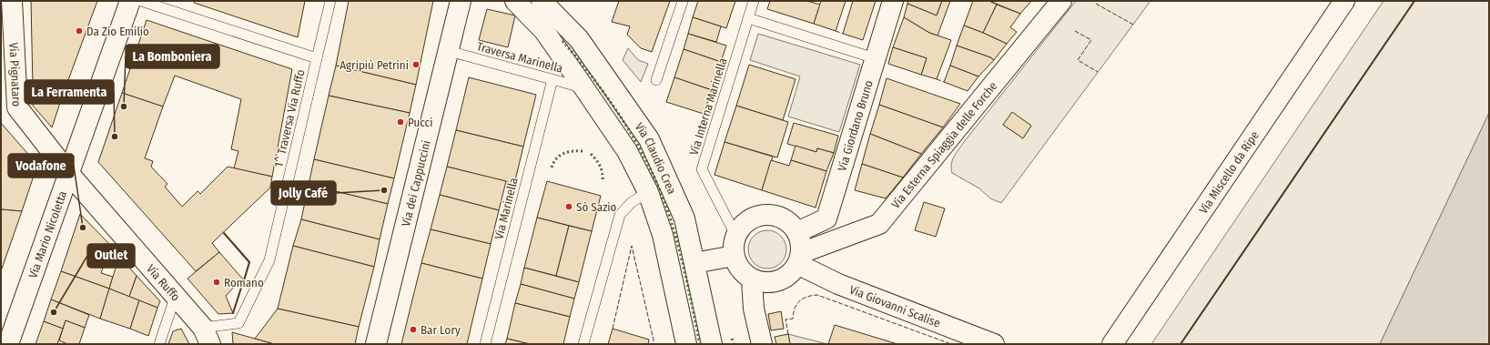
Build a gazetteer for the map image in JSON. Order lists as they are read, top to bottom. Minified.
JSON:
{"streets":{"street":["Via Pignataro","Via Giordano Bruno","Via Esterna Spiaggia delle Forche","Via Claudio Crea","Via Miscello da Ripe","Via dei Cappuccini","Via Mario Nicoletta","Via Ruffo","Via Giovanni Scalise"],"lane":["Traversa Marinella","Via Interna Marinella","1^ Traversa Via Ruffo","Via Marinella"]},"crossings":[["Traversa Marinella","Via Claudio Crea"],["Traversa Marinella","Via dei Cappuccini"],["Traversa Marinella","Via Marinella"],["Via Pignataro","Via Mario Nicoletta"],["Via Pignataro","Via Ruffo"],["Via Interna Marinella","Via Giordano Bruno"],["Via Interna Marinella","Via Esterna Spiaggia delle Forche"],["Via Interna Marinella","Via Giovanni Scalise"],["1^ Traversa Via Ruffo","Via Ruffo"],["Via Giordano Bruno","Via Esterna Spiaggia delle Forche"],["Via Giordano Bruno","Via Giovanni Scalise"],["Via Esterna Spiaggia delle Forche","Via Giovanni Scalise"],["Via Mario Nicoletta","Via Ruffo"]],"places":["Da Zio Emilio","Agripiù Petrini","La Bomboniera","Pucci","La Ferramenta","Jolly Café","Sò Sazio","Vodafone","Romano","Outlet","Bar Lory"]}
